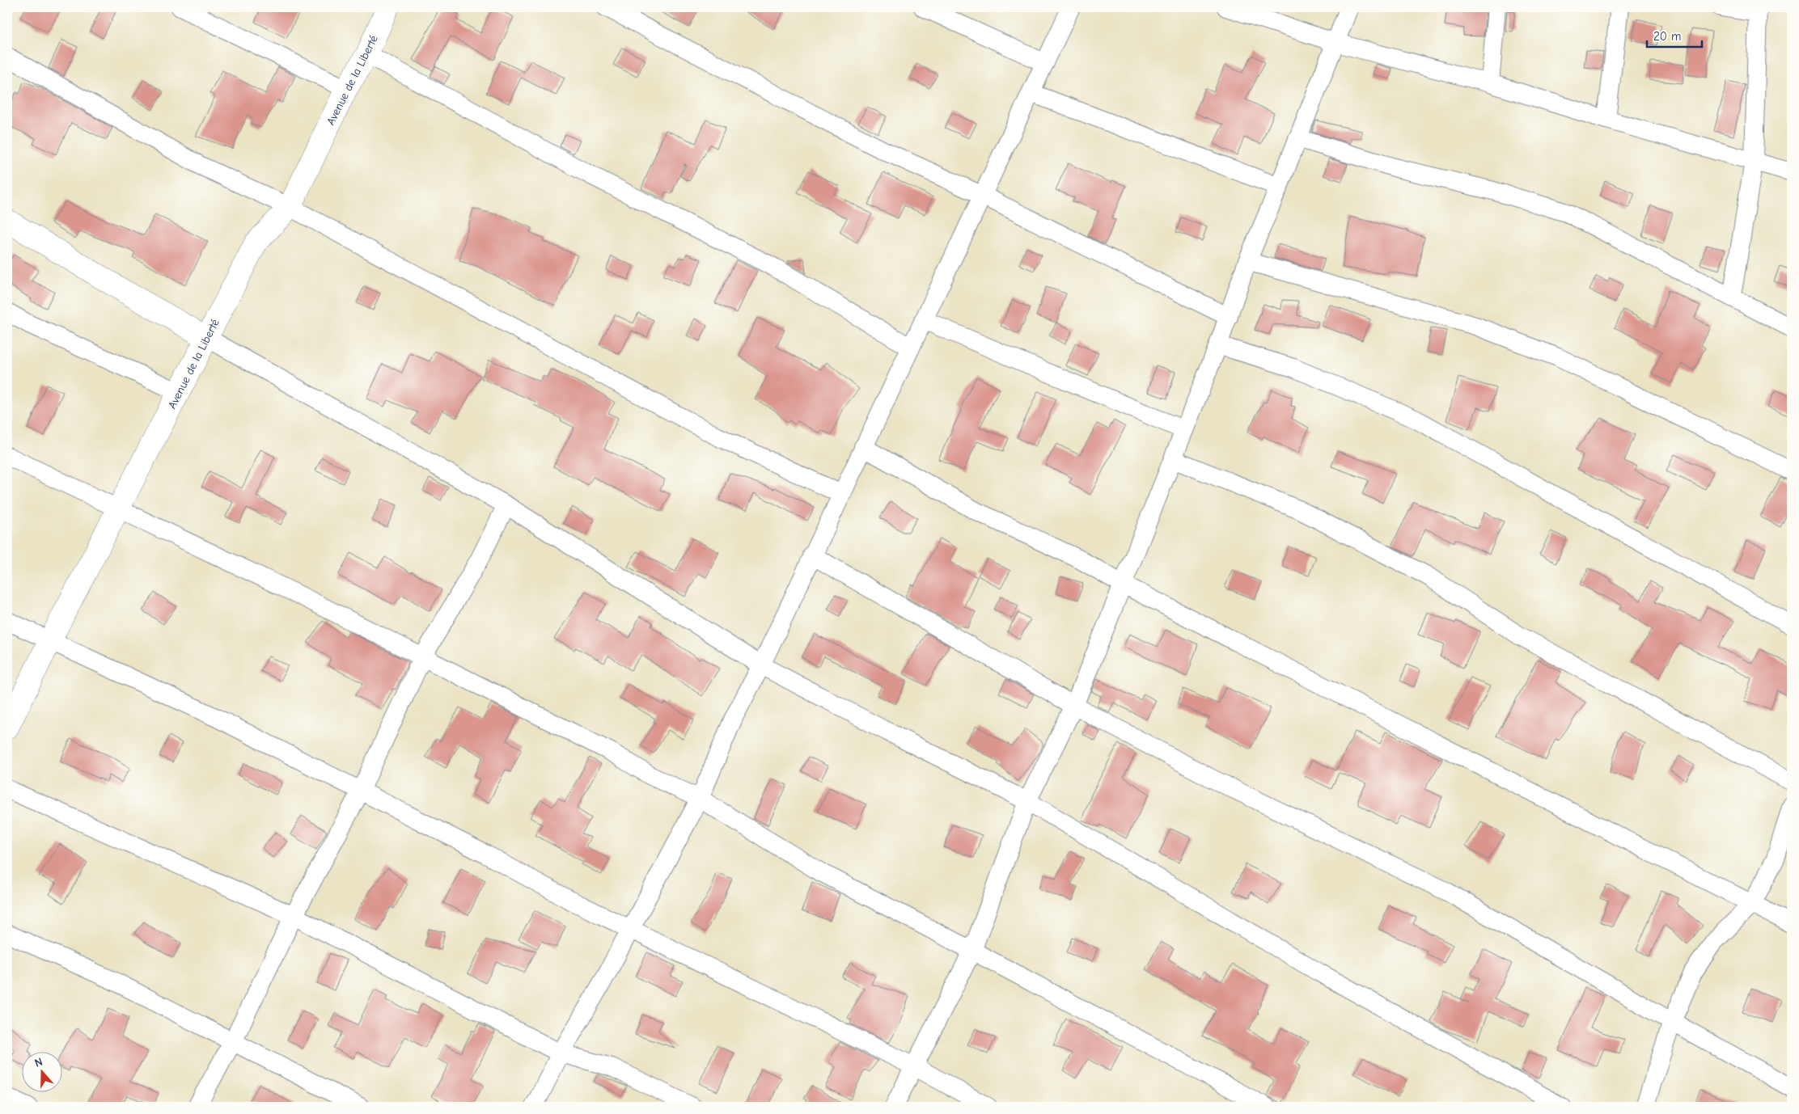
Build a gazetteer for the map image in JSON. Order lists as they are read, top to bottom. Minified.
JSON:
{"streets":{"street":["Avenue de la Liberté"]},"scale_bar":"20 m","north":"top"}
